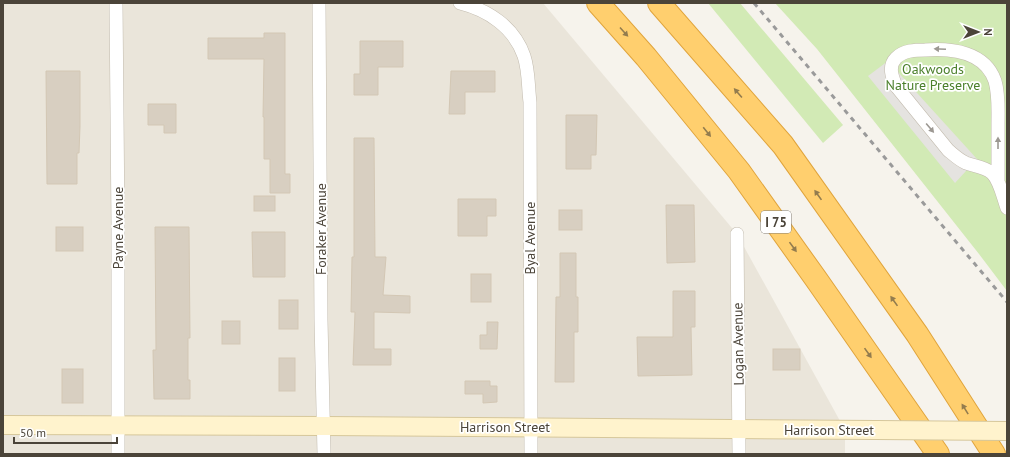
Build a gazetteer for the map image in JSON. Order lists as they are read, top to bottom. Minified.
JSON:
{"streets":{"highway":["I 75"],"street":["Payne Avenue","Foraker Avenue","Byal Avenue","Logan Avenue","Harrison Street"]},"crossings":[["Payne Avenue","Harrison Street"],["Foraker Avenue","Harrison Street"],["Byal Avenue","Harrison Street"],["Logan Avenue","Harrison Street"]],"parks":["Oakwoods Nature Preserve"],"scale_bar":"50 m","north":"right"}
